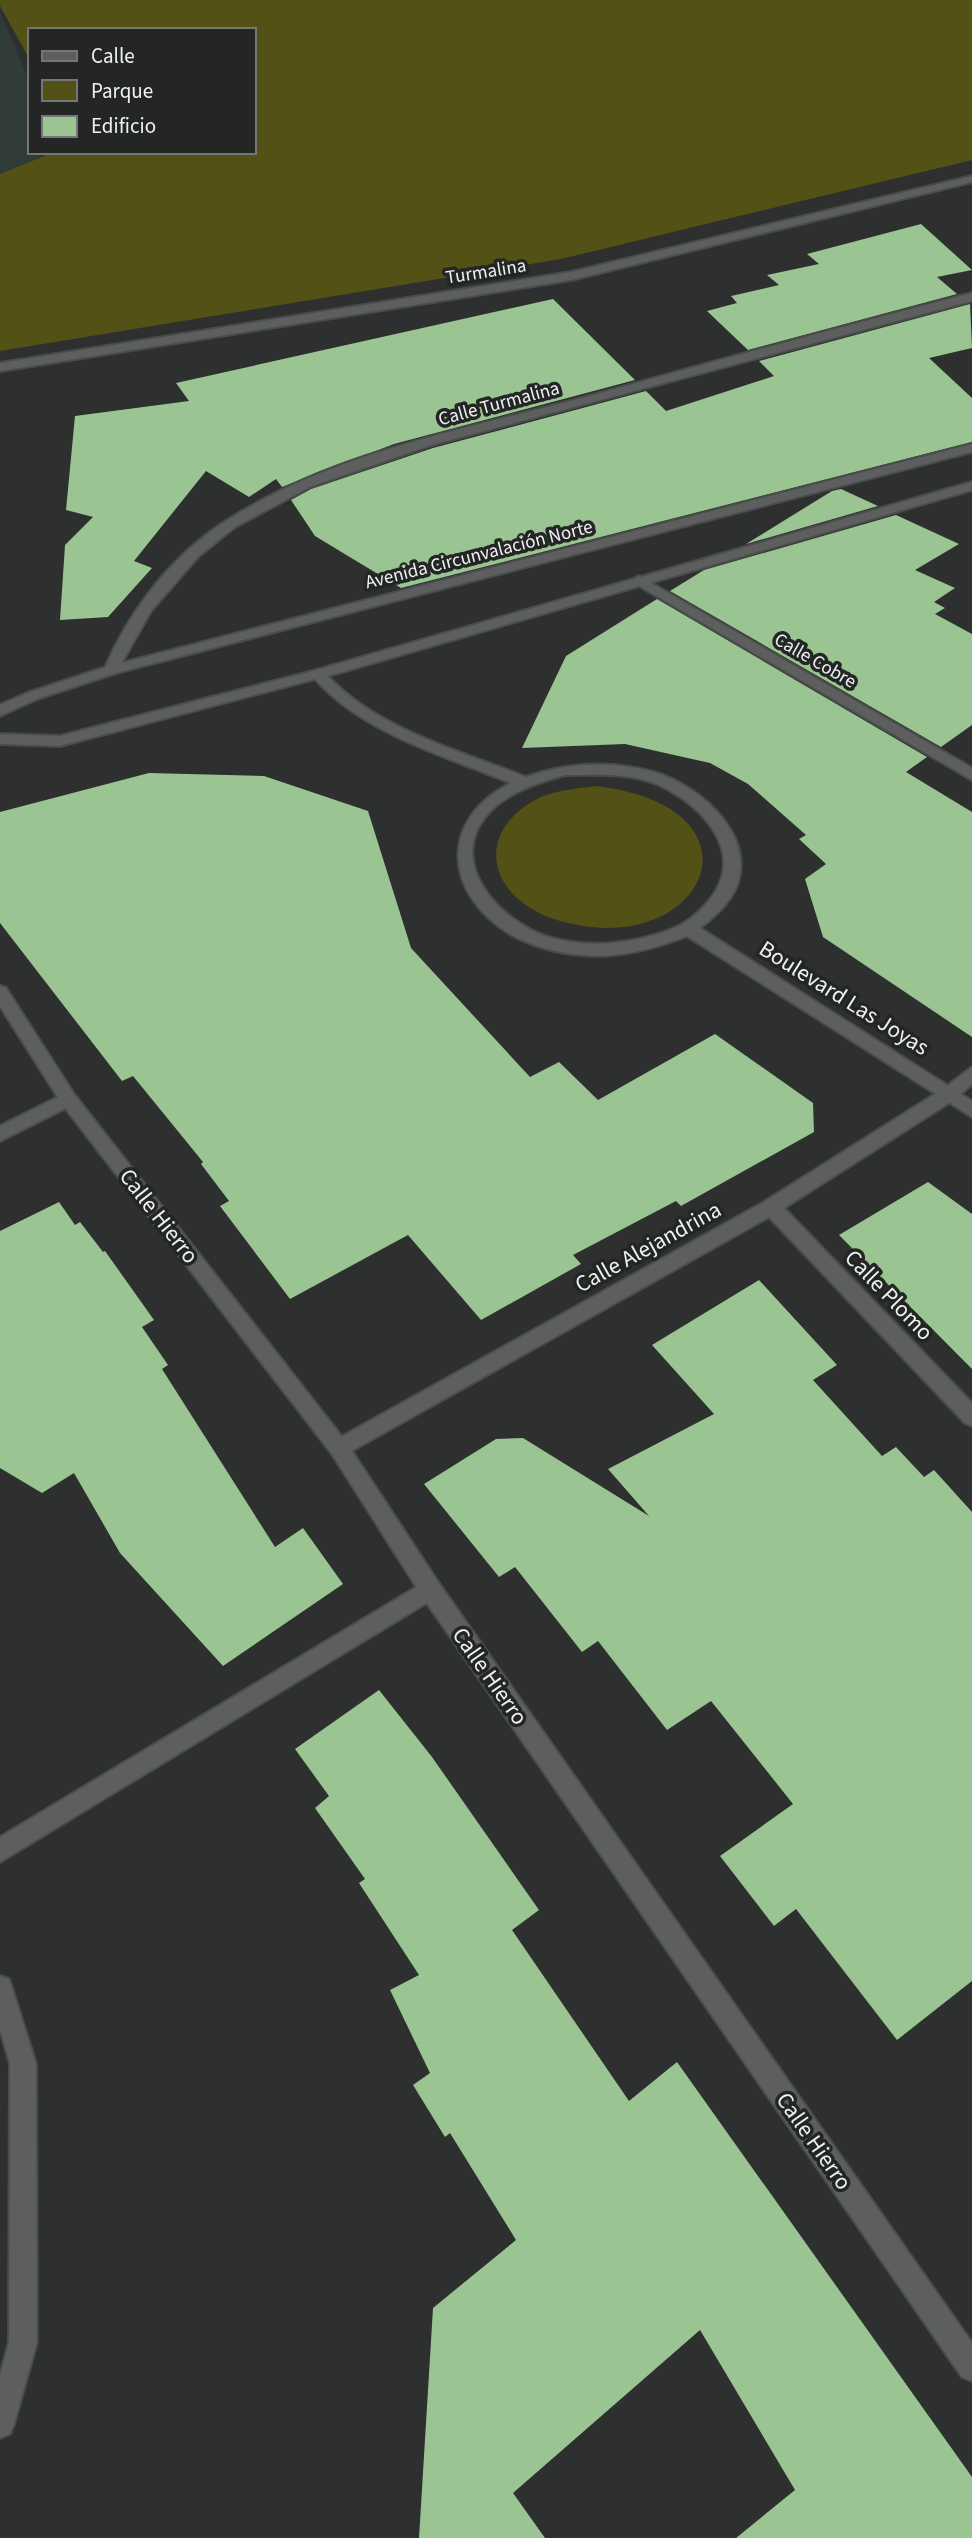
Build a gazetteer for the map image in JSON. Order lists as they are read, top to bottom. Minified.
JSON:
{"streets":{"street":["Turmalina","Calle Turmalina","Avenida Circunvalación Norte","Calle Cobre","Boulevard Las Joyas","Calle Hierro","Calle Alejandrina","Calle Plomo"]},"crossings":[["Calle Turmalina","Avenida Circunvalación Norte"],["Boulevard Las Joyas","Calle Alejandrina"],["Calle Hierro","Calle Alejandrina"],["Calle Alejandrina","Calle Plomo"]],"legend":["Calle","Parque","Edificio"]}
